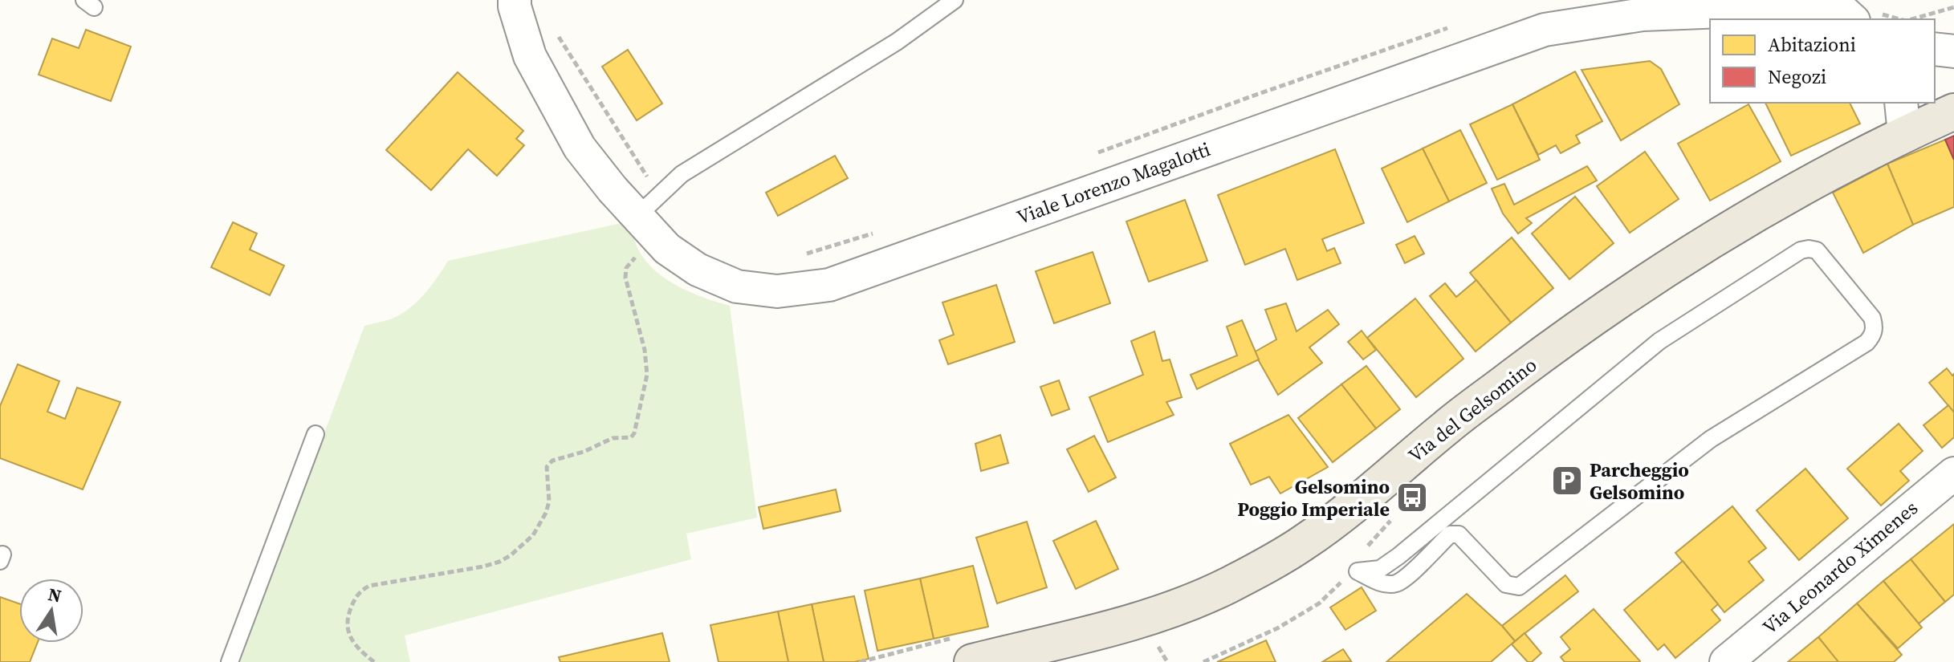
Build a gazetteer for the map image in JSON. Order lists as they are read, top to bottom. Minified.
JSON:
{"streets":{"main road":["Via del Gelsomino"],"street":["Viale Lorenzo Magalotti","Via Leonardo Ximenes"]},"places":{"parking":["Parcheggio Gelsomino"],"bus stop":["Gelsomino Poggio Imperiale"]},"legend":["Abitazioni","Negozi"],"north":"top"}
